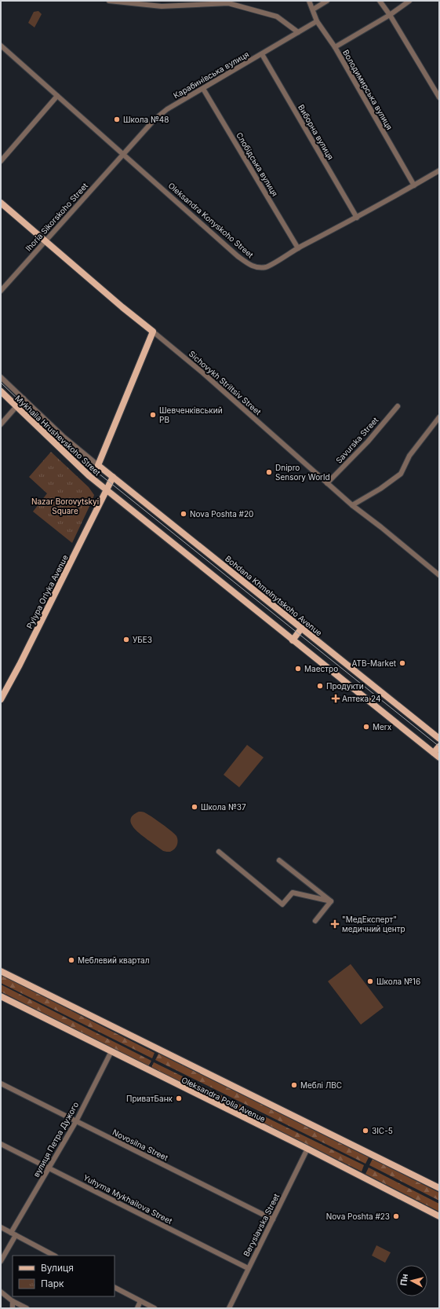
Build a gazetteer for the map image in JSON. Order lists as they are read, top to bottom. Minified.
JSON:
{"streets":{"main road":["Sichovykh Striltsiv Street","Mykhaila Hrushevskoho Street","Pylypa Orlyka Avenue","Bohdana Khmelnytskoho Avenue","Oleksandra Polia Avenue"],"street":["Карабинівська вулиця","Володимирська вулиця","Виборна вулиця","Слобідська вулиця","Ihoria Sikorskoho Street","Oleksandra Konyskoho Street","Savurska Street","вулиця Петра Дужого","Novosilna Street","Yuhyma Mykhailova Street","Beryslavska Street"]},"crossings":[["Карабинівська вулиця","Володимирська вулиця"],["Карабинівська вулиця","Виборна вулиця"],["Карабинівська вулиця","Слобідська вулиця"],["Карабинівська вулиця","Ihoria Sikorskoho Street"],["Карабинівська вулиця","Oleksandra Konyskoho Street"],["Володимирська вулиця","Oleksandra Konyskoho Street"],["Виборна вулиця","Oleksandra Konyskoho Street"],["Слобідська вулиця","Oleksandra Konyskoho Street"],["Ihoria Sikorskoho Street","Oleksandra Konyskoho Street"],["Ihoria Sikorskoho Street","Sichovykh Striltsiv Street"],["Sichovykh Striltsiv Street","Savurska Street"],["Mykhaila Hrushevskoho Street","Pylypa Orlyka Avenue"],["Mykhaila Hrushevskoho Street","Bohdana Khmelnytskoho Avenue"],["Pylypa Orlyka Avenue","Bohdana Khmelnytskoho Avenue"],["Oleksandra Polia Avenue","вулиця Петра Дужого"],["Oleksandra Polia Avenue","Beryslavska Street"],["вулиця Петра Дужого","Novosilna Street"],["вулиця Петра Дужого","Yuhyma Mykhailova Street"],["Novosilna Street","Beryslavska Street"],["Yuhyma Mykhailova Street","Beryslavska Street"]],"parks":["Nazar Borovytskyi Square"],"places":{"other":["Школа №48","Шевченківський РВ","Dnipro Sensory World","Nova Poshta #20","УБЕЗ","ATB-Market","Маестро","Продукти","Merx","Школа №37","Меблевий квартал","Школа №16","Меблі ЛВС","ПриватБанк","ЗІС-5","Nova Poshta #23"],"health":["Аптека 24","\"МедЕксперт\" медичний центр"]},"legend":["Вулиця","Парк"],"north":"left"}
